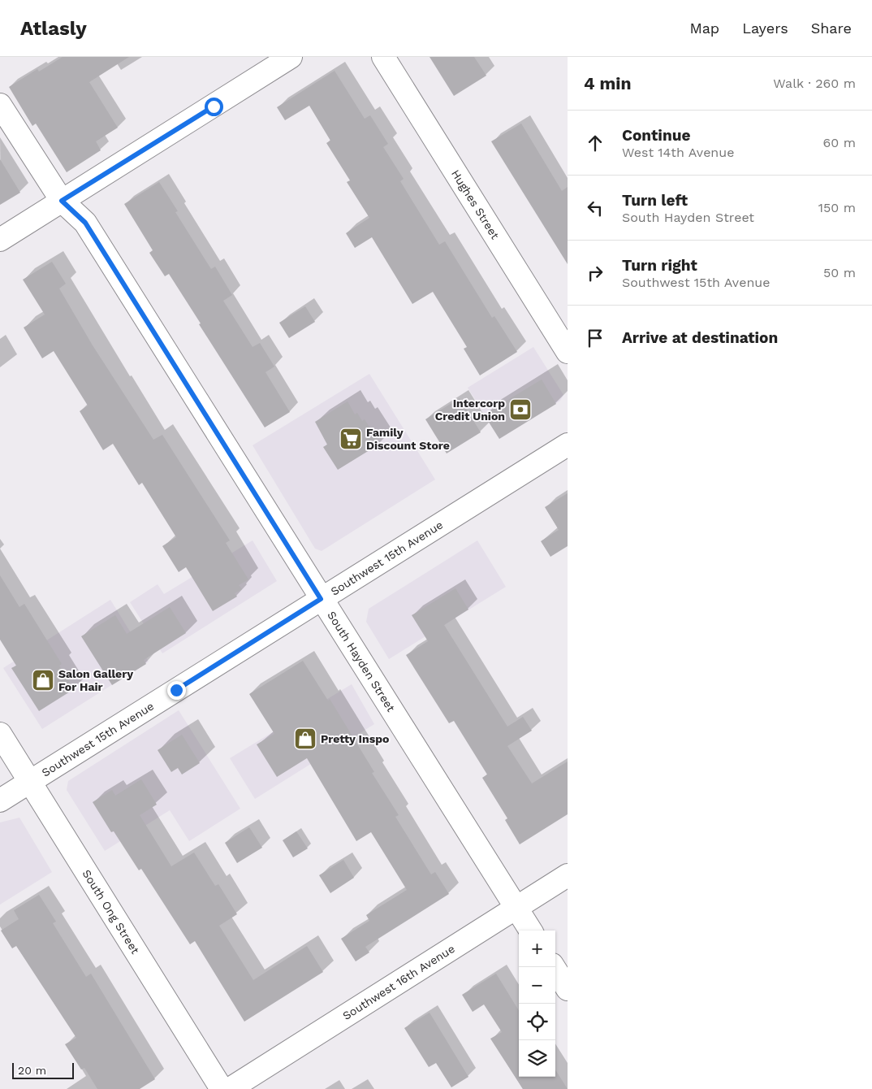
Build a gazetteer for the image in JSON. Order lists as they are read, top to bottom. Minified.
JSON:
{"streets":{"street":["Hughes Street","Southwest 15th Avenue","South Hayden Street","South Ong Street","Southwest 16th Avenue"]},"crossings":[["Southwest 15th Avenue","South Hayden Street"],["Southwest 15th Avenue","South Ong Street"],["South Hayden Street","Southwest 16th Avenue"]],"places":{"bank":["Intercorp Credit Union"],"supermarket":["Family Discount Store"],"shop":["Salon Gallery For Hair","Pretty Inspo"]},"scale_bar":"20 m","page":{"header":"Atlasly","nav":["Map","Layers","Share"],"heading":["4 min","Walk · 260 m"],"list":[["Continue","West 14th Avenue","60 m"],["Turn left","South Hayden Street","150 m"],["Turn right","Southwest 15th Avenue","50 m"],"Arrive at destination"],"map_buttons":["+","−"],"scale":"20 m"}}
